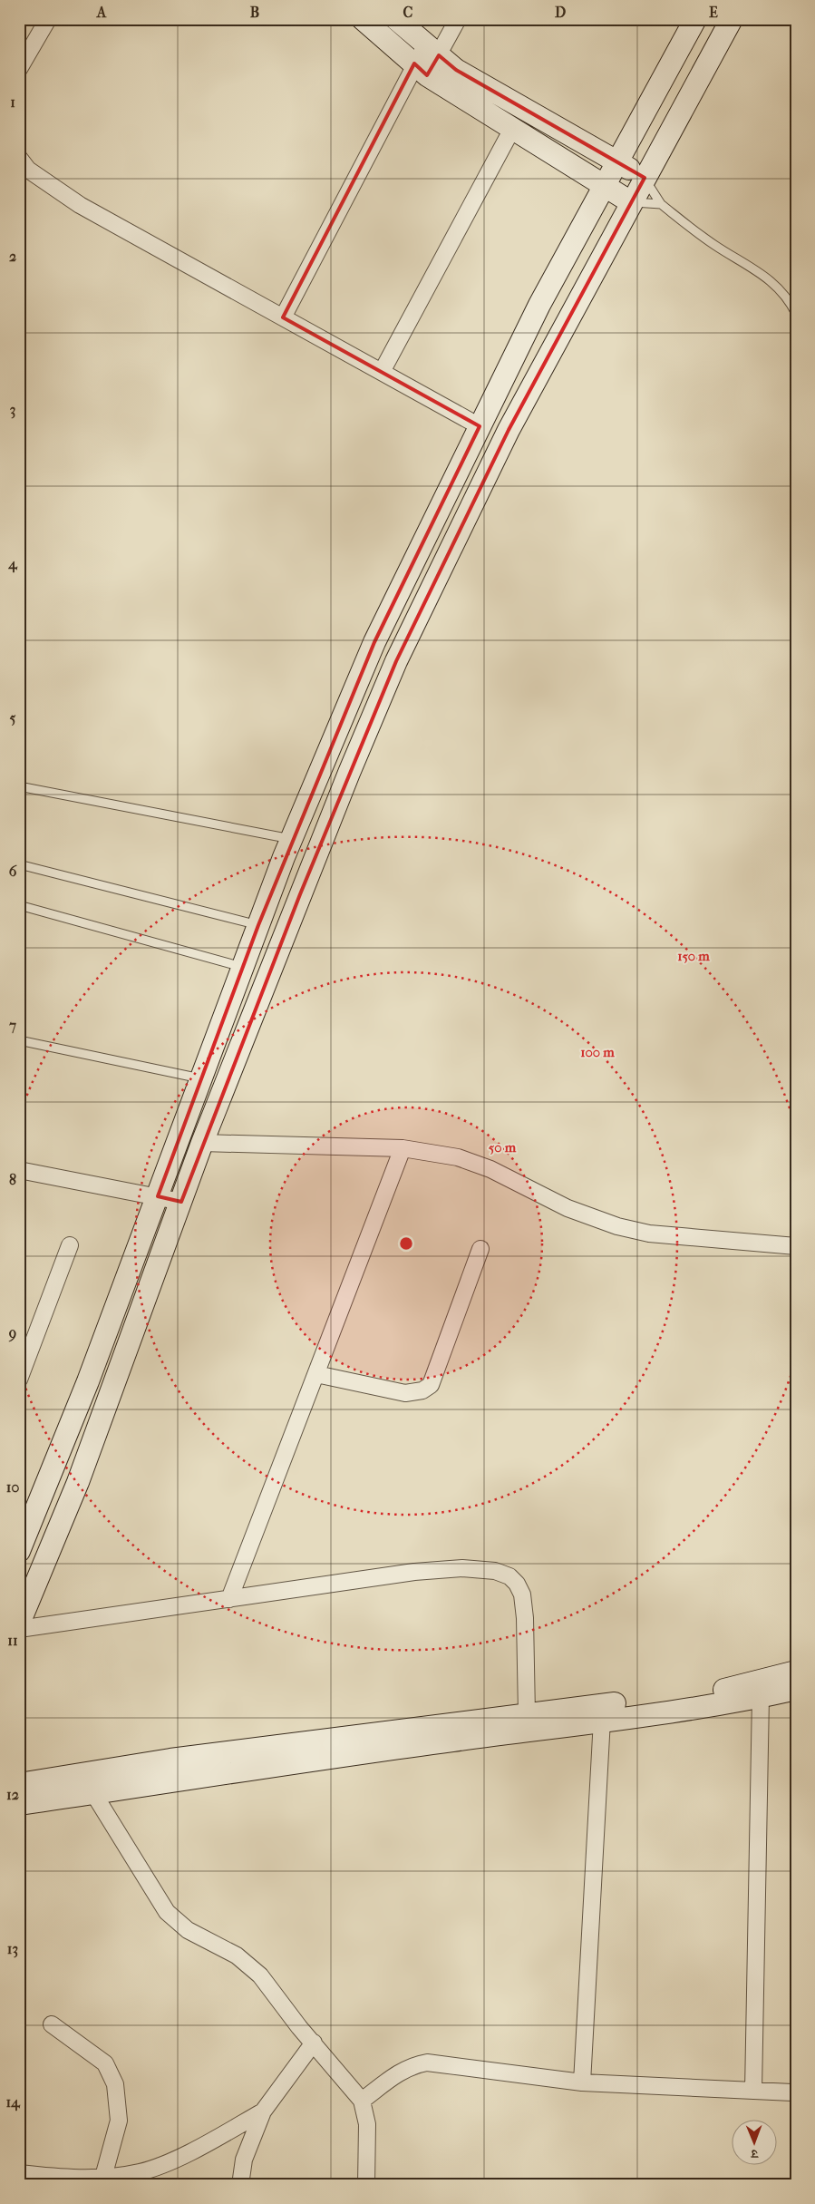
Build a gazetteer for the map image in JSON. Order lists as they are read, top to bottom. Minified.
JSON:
{"north":"bottom","grid":{"columns":["A","B","C","D","E"],"rows":["1","2","3","4","5","6","7","8","9","10","11","12","13","14"]},"rings":["150 m","100 m","50 m"]}
